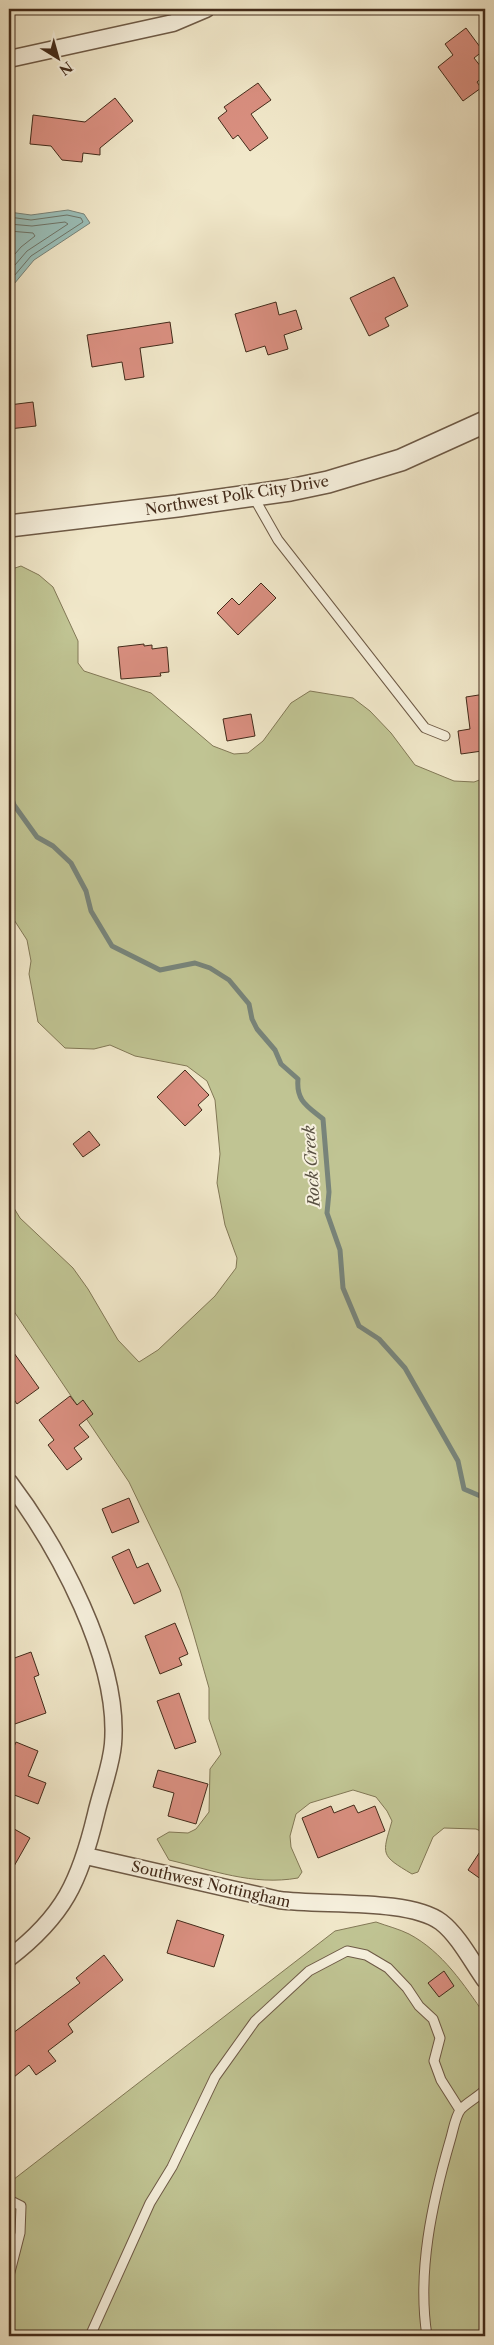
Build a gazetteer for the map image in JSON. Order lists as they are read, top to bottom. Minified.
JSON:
{"streets":{"street":["Northwest Polk City Drive","Southwest Nottingham"]},"water":["Rock Creek"],"north":"bottom right"}
